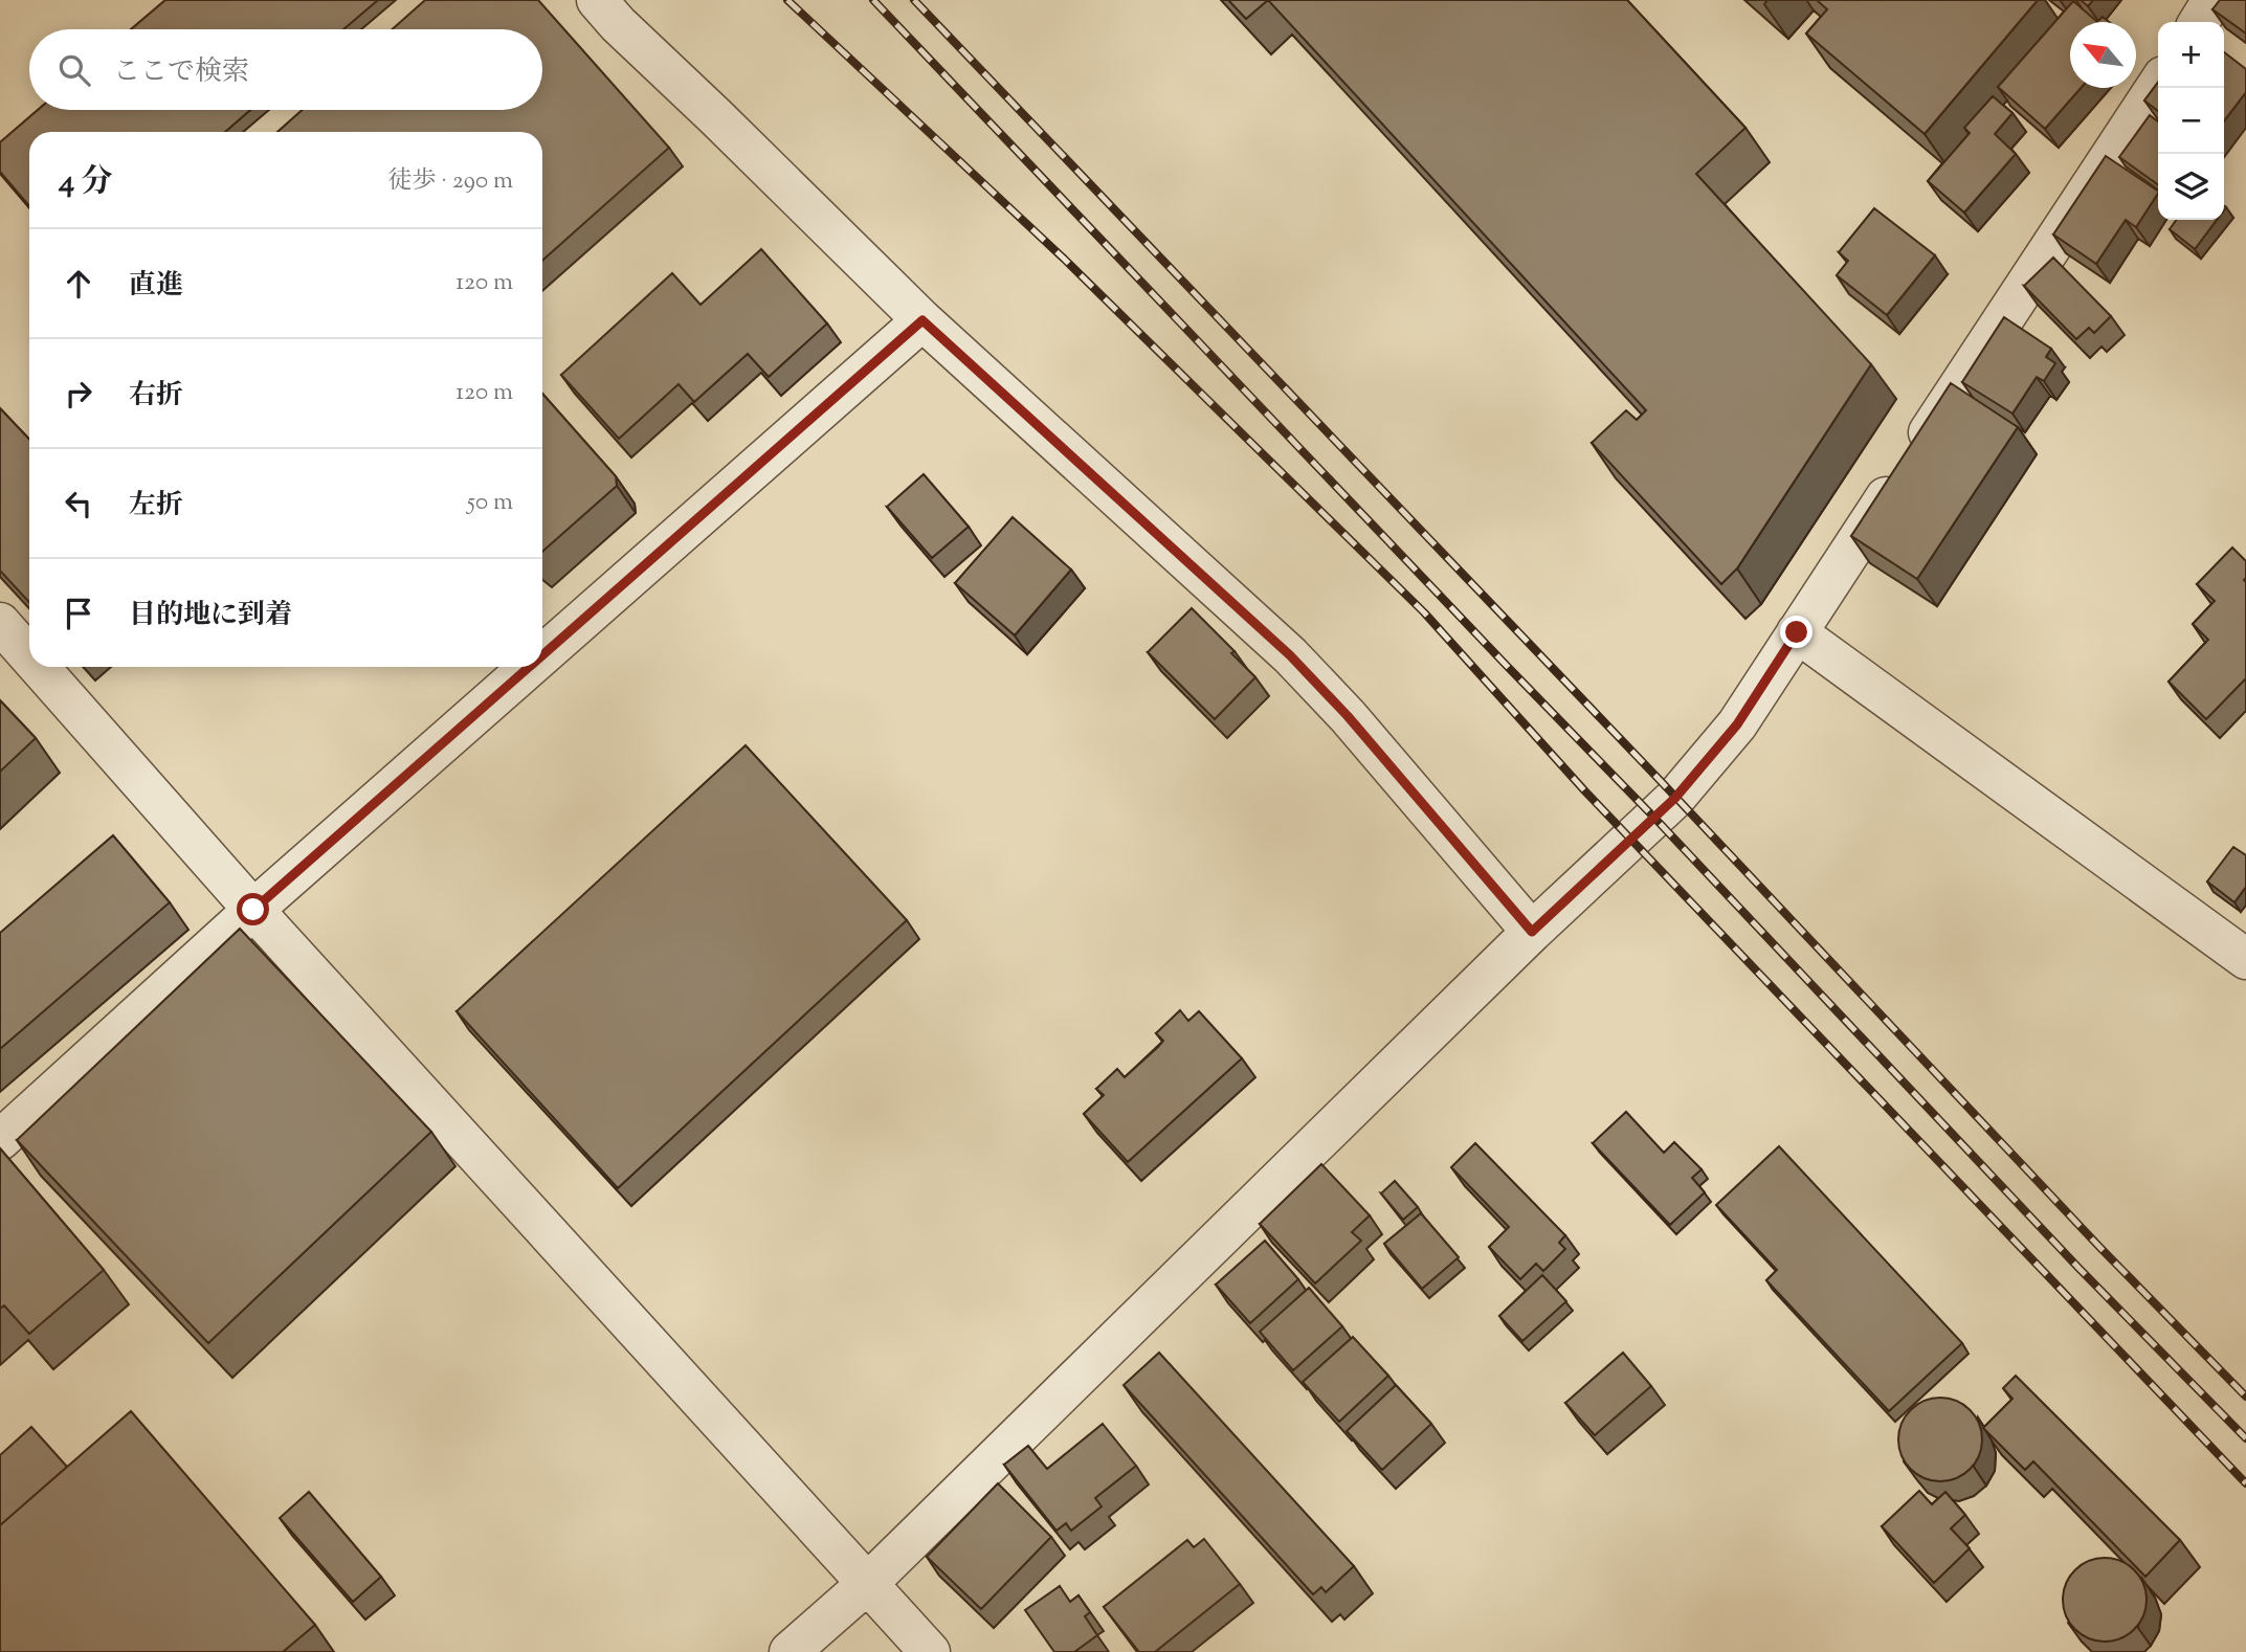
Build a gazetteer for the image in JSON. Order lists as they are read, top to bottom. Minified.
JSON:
{"north":"top left","page":{"map_buttons":["+","−"],"search":"ここで検索","heading":["4 分","徒歩 · 290 m"],"list":[["直進","120 m"],["右折","120 m"],["左折","50 m"],"目的地に到着"]}}
